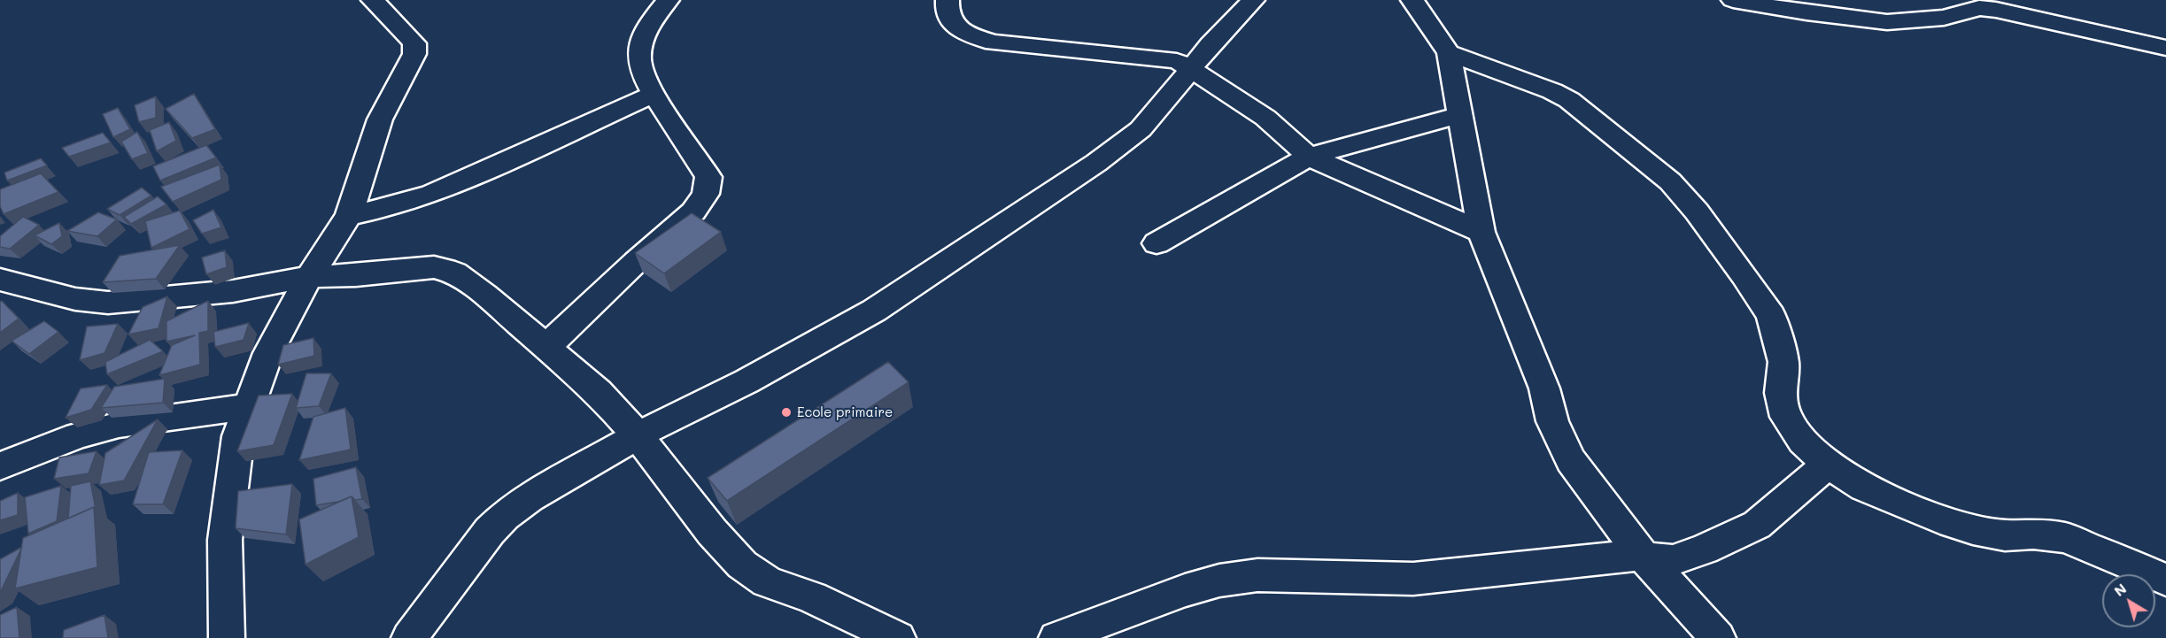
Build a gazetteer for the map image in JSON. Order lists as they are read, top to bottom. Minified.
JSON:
{"places":["Ecole primaire"],"north":"top left"}
